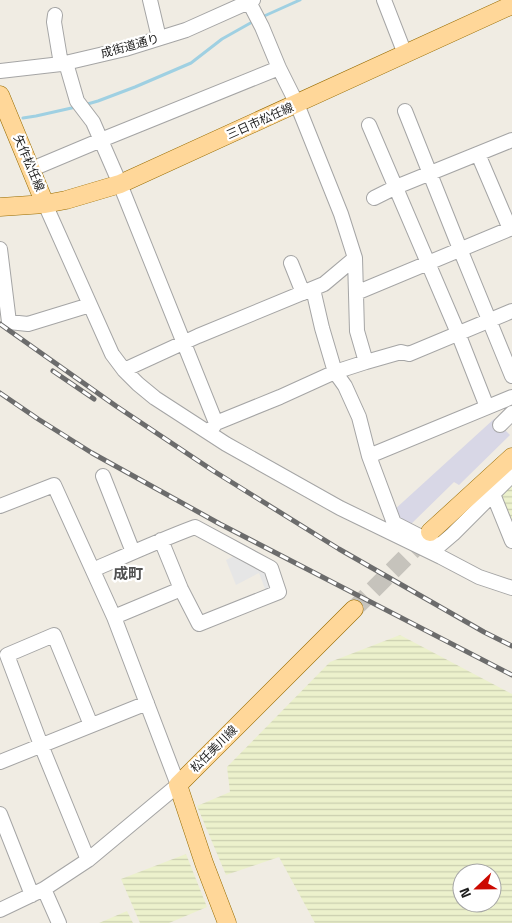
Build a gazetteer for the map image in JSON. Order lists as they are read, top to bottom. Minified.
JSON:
{"streets":{"main road":["三日市松任線","矢作松任線","松任美川線"],"street":["成街道通り"]},"crossings":[["三日市松任線","矢作松任線"]],"districts":["成町"],"north":"left"}
